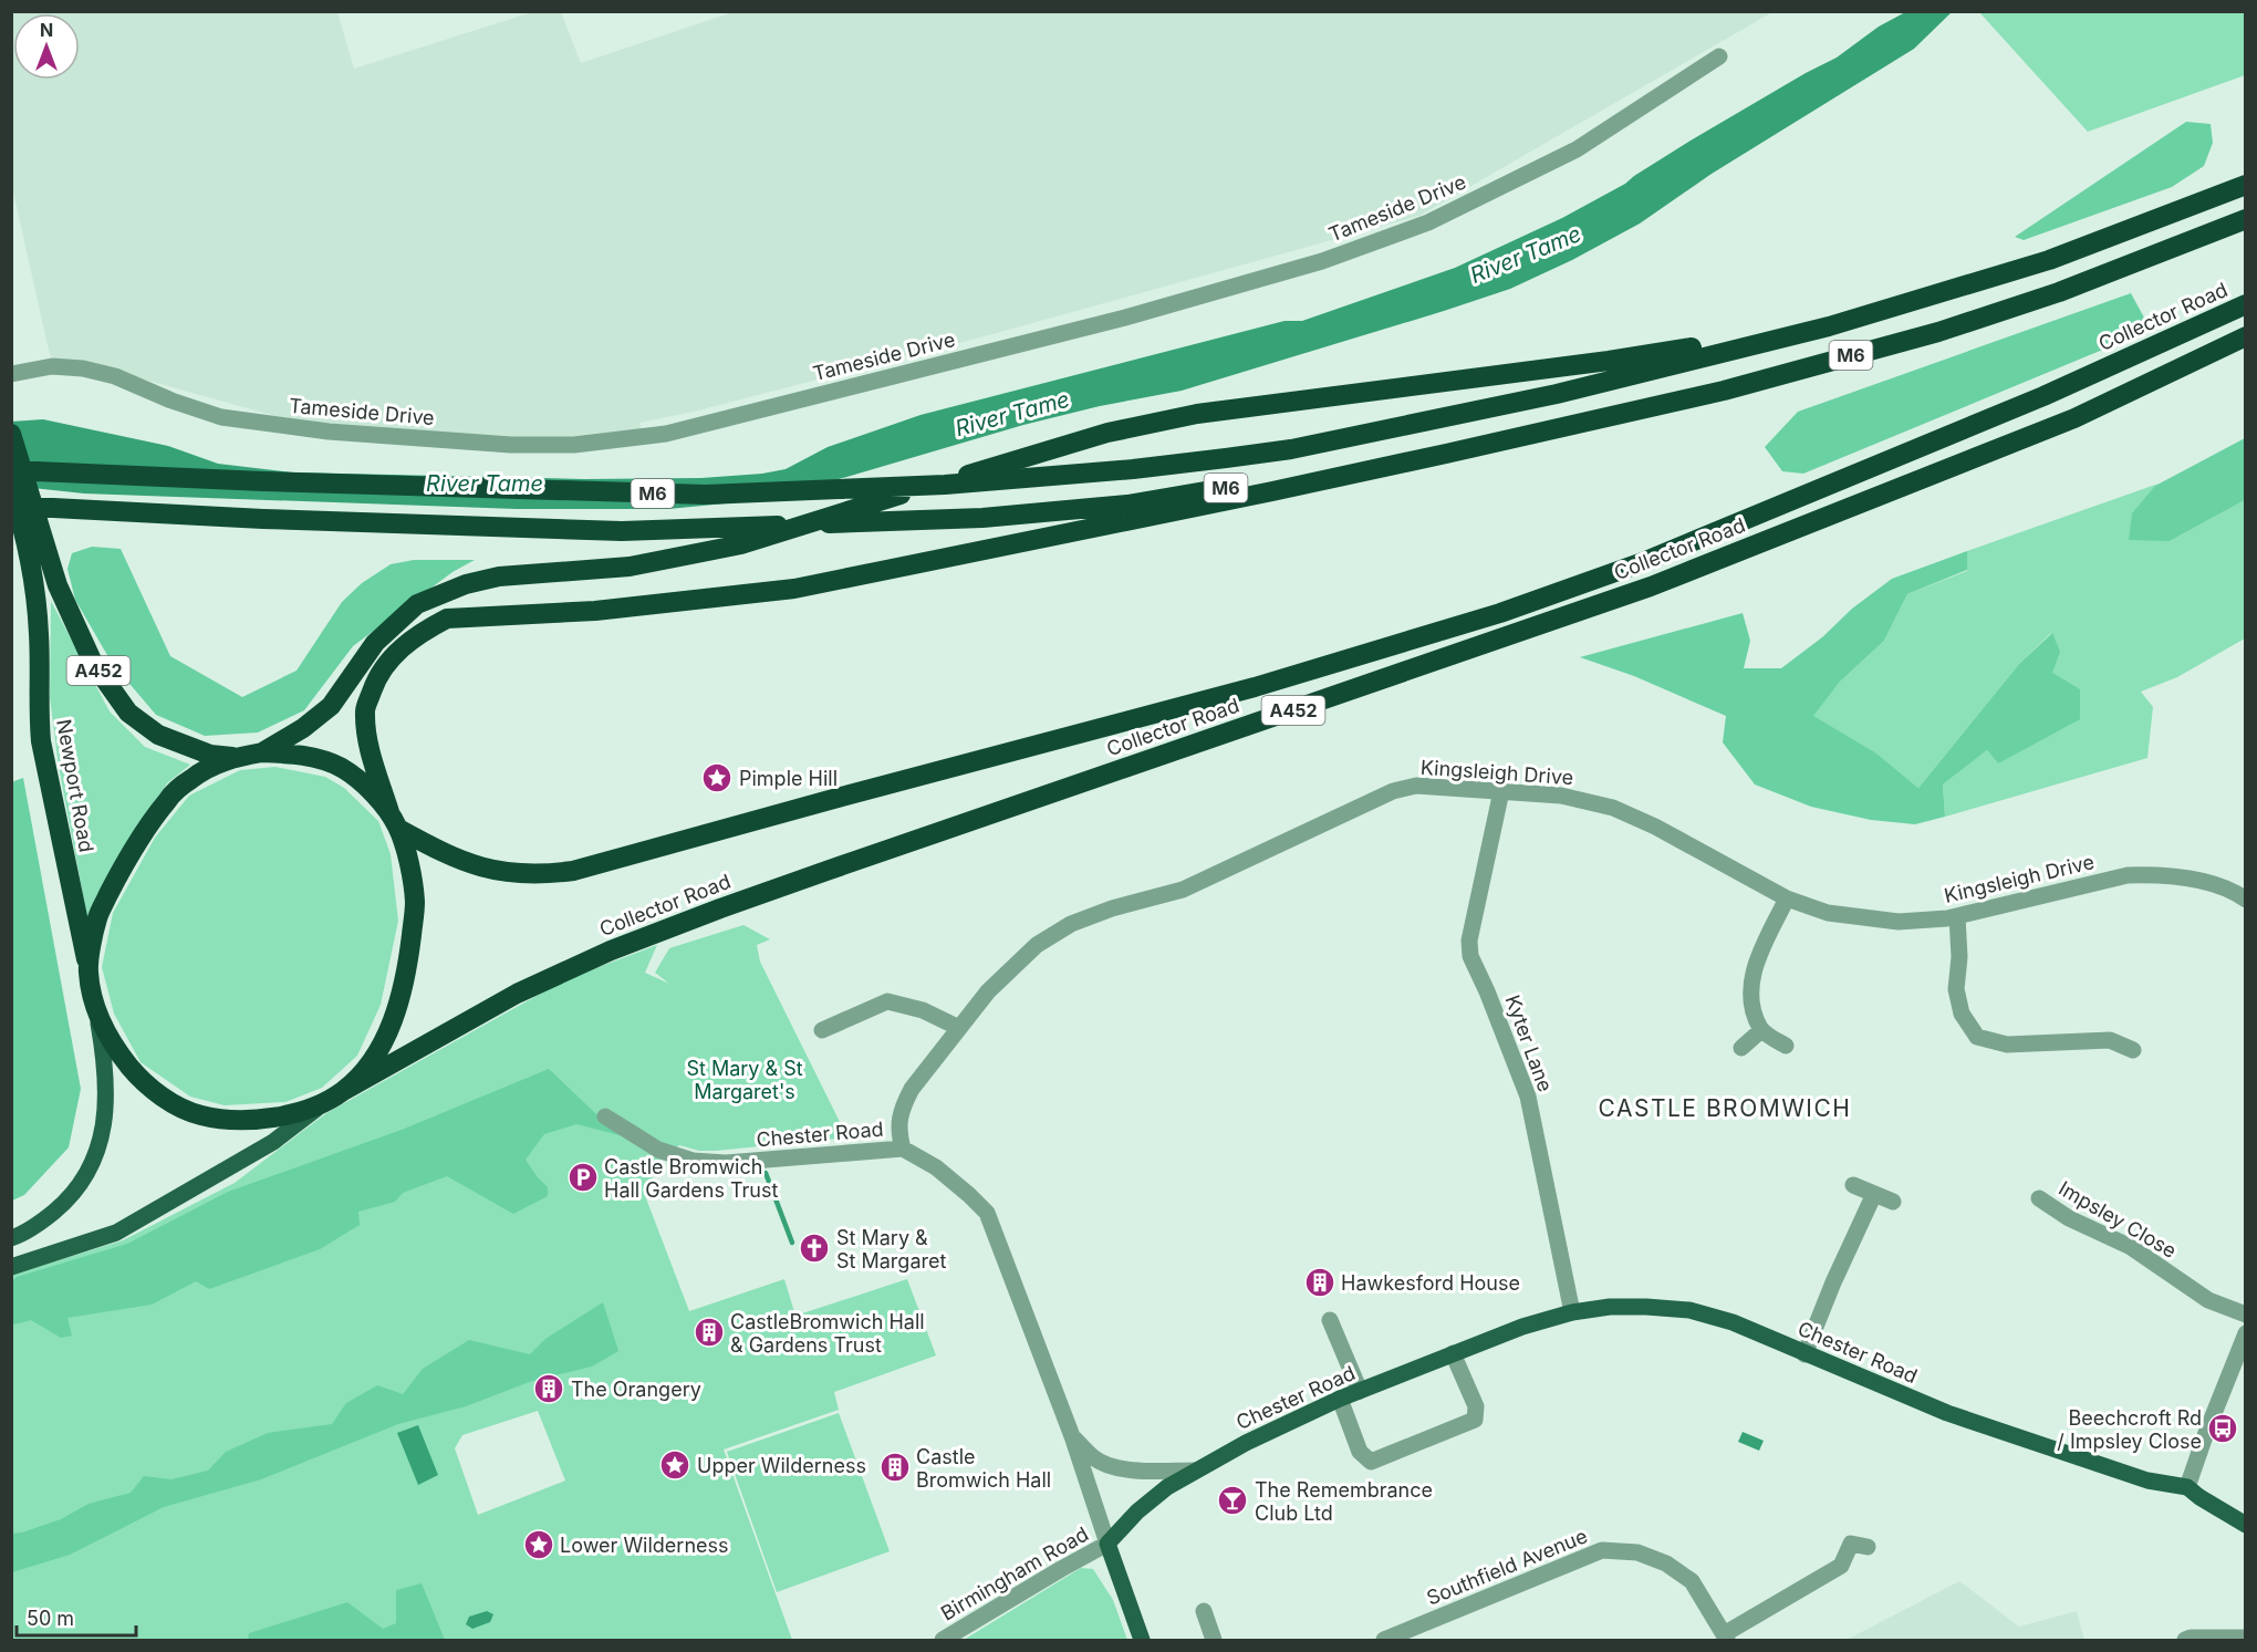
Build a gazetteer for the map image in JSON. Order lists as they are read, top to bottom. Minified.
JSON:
{"streets":{"highway":["Collector Road","M6","A452","Newport Road"],"main road":["Chester Road"],"street":["Tameside Drive","Kingsleigh Drive","Kyter Lane","Impsley Close","Southfield Avenue","Birmingham Road"]},"crossings":[["M6","Newport Road"],["Kingsleigh Drive","Kyter Lane"],["Kingsleigh Drive","Chester Road"],["Kyter Lane","Chester Road"],["Chester Road","Birmingham Road"]],"districts":["CASTLE BROMWICH"],"water":["River Tame"],"parks":["St Mary & St Margaret's"],"places":{"place":["Pimple Hill","Upper Wilderness","Lower Wilderness"],"parking":["Castle Bromwich Hall Gardens Trust"],"church":["St Mary & St Margaret"],"building":["Hawkesford House","CastleBromwich Hall & Gardens Trust","The Orangery","Castle Bromwich Hall"],"bus stop":["Beechcroft Rd / Impsley Close"],"bar":["The Remembrance Club Ltd"]},"scale_bar":"50 m","north":"top"}
